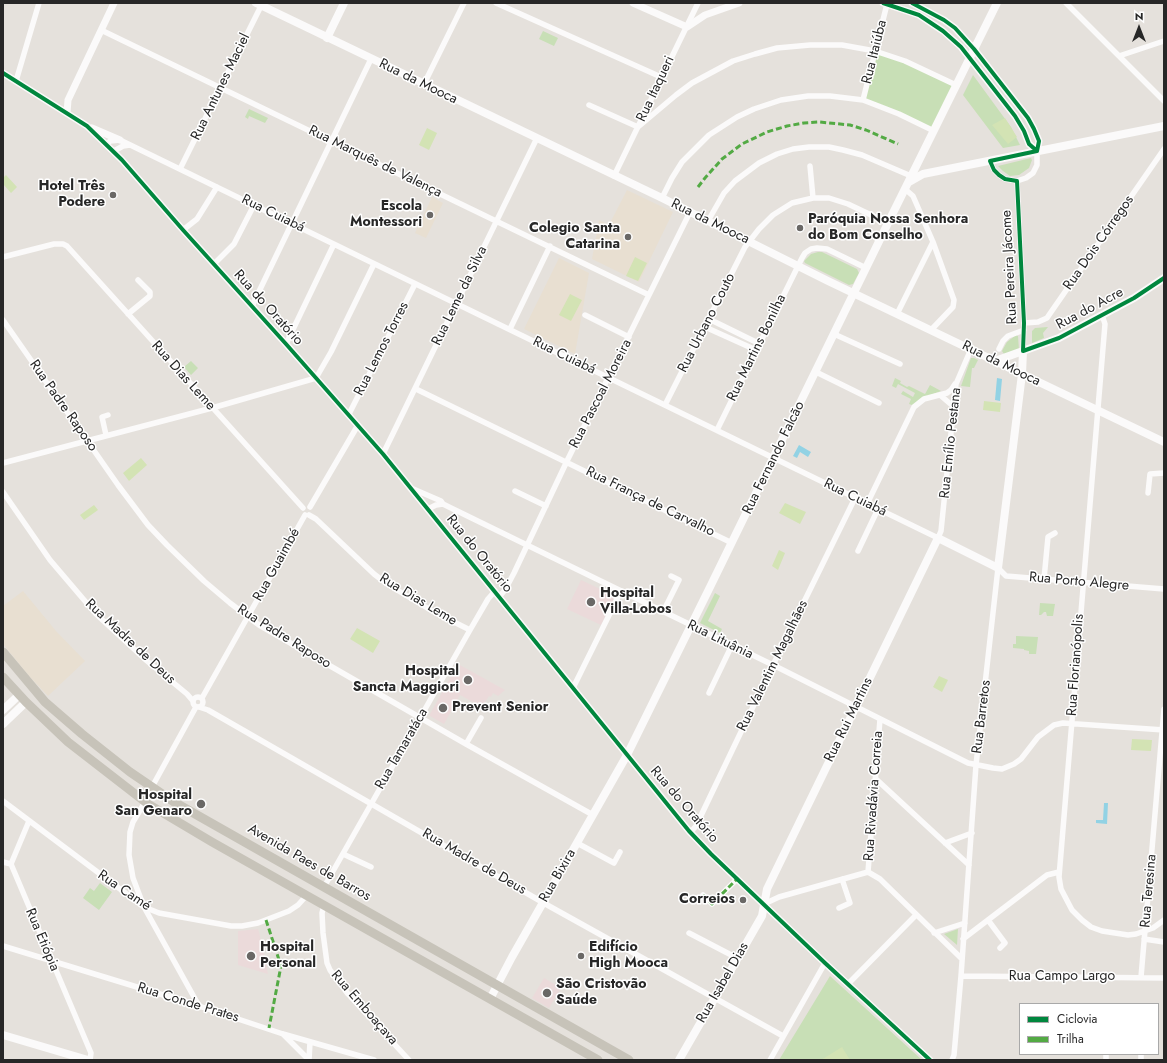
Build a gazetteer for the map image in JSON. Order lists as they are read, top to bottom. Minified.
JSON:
{"streets":{"main road":["Rua da Mooca","Rua Cuiabá","Rua Pereira Jácome","Rua do Acre","Rua Fernando Falcão","Rua Barretos","Rua Rui Martins","Avenida Paes de Barros","Rua Bixira","Rua Isabel Dias"],"street":["Rua Itaiúba","Rua Antunes Maciel","Rua Itaqueri","Rua Marquês de Valença","Rua Dois Córregos","Rua Leme da Silva","Rua do Oratório","Rua Urbano Couto","Rua Martins Bonilha","Rua Lemos Torres","Rua Dias Leme","Rua Pascoal Moreira","Rua Padre Raposo","Rua Emílio Pestana","Rua França de Carvalho","Rua Guaimbé","Rua Porto Alegre","Rua Lituânia","Rua Madre de Deus","Rua Florianópolis","Rua Valentim Magalhães","Rua Tamaratáca","Rua Rivadávia Correia","Rua Camé","Rua Teresina","Rua Etiópia","Rua Campo Largo","Rua Conde Prates","Rua Emboaçava"]},"crossings":[["Rua da Mooca","Rua Antunes Maciel"],["Rua da Mooca","Rua Itaqueri"],["Rua da Mooca","Rua Pereira Jácome"],["Rua da Mooca","Rua Leme da Silva"],["Rua da Mooca","Rua do Acre"],["Rua da Mooca","Rua Urbano Couto"],["Rua da Mooca","Rua Martins Bonilha"],["Rua da Mooca","Rua Pascoal Moreira"],["Rua da Mooca","Rua Emílio Pestana"],["Rua da Mooca","Rua Fernando Falcão"],["Rua da Mooca","Rua Florianópolis"],["Rua da Mooca","Rua Barretos"],["Rua Antunes Maciel","Rua Marquês de Valença"],["Rua Antunes Maciel","Rua Cuiabá"],["Rua Marquês de Valença","Rua Leme da Silva"],["Rua Marquês de Valença","Rua Pascoal Moreira"],["Rua Cuiabá","Rua Leme da Silva"],["Rua Cuiabá","Rua Urbano Couto"],["Rua Cuiabá","Rua Martins Bonilha"],["Rua Cuiabá","Rua Lemos Torres"],["Rua Cuiabá","Rua Pascoal Moreira"],["Rua Cuiabá","Rua Emílio Pestana"],["Rua Cuiabá","Rua Fernando Falcão"],["Rua Cuiabá","Rua Porto Alegre"],["Rua Cuiabá","Rua Valentim Magalhães"],["Rua Cuiabá","Rua Barretos"],["Rua Cuiabá","Rua Rui Martins"],["Rua Dois Córregos","Rua Pereira Jácome"],["Rua Pereira Jácome","Rua do Acre"],["Rua Pereira Jácome","Rua Barretos"],["Rua Leme da Silva","Rua do Oratório"],["Rua Leme da Silva","Rua França de Carvalho"],["Rua do Oratório","Rua Lemos Torres"],["Rua do Oratório","Rua Pascoal Moreira"],["Rua do Oratório","Rua Fernando Falcão"],["Rua do Oratório","Rua Guaimbé"],["Rua do Oratório","Rua Lituânia"],["Rua do Oratório","Rua Valentim Magalhães"],["Rua do Oratório","Rua Rui Martins"],["Rua do Oratório","Rua Tamaratáca"],["Rua do Oratório","Rua Bixira"],["Rua do Oratório","Rua Isabel Dias"],["Rua do Acre","Rua Florianópolis"],["Rua Urbano Couto","Rua Fernando Falcão"],["Rua Martins Bonilha","Rua Fernando Falcão"],["Rua Dias Leme","Rua Guaimbé"],["Rua Dias Leme","Rua Tamaratáca"],["Rua Pascoal Moreira","Rua França de Carvalho"],["Rua Pascoal Moreira","Rua Lituânia"],["Rua Pascoal Moreira","Rua Tamaratáca"],["Rua Padre Raposo","Rua Guaimbé"],["Rua Padre Raposo","Rua Tamaratáca"],["Rua Padre Raposo","Rua Bixira"],["Rua Emílio Pestana","Rua Rui Martins"],["Rua Fernando Falcão","Rua França de Carvalho"],["Rua Fernando Falcão","Rua Lituânia"],["Rua Fernando Falcão","Rua Bixira"],["Rua Guaimbé","Rua Madre de Deus"],["Rua Porto Alegre","Rua Florianópolis"],["Rua Porto Alegre","Rua Barretos"],["Rua Lituânia","Rua Florianópolis"],["Rua Lituânia","Rua Valentim Magalhães"],["Rua Lituânia","Rua Barretos"],["Rua Lituânia","Rua Rui Martins"],["Rua Lituânia","Rua Rivadávia Correia"],["Rua Lituânia","Rua Teresina"],["Rua Madre de Deus","Rua Tamaratáca"],["Rua Madre de Deus","Rua Bixira"],["Rua Madre de Deus","Rua Isabel Dias"],["Rua Florianópolis","Rua Teresina"],["Rua Barretos","Rua Campo Largo"],["Rua Rui Martins","Rua Isabel Dias"],["Rua Tamaratáca","Avenida Paes de Barros"],["Avenida Paes de Barros","Rua Bixira"],["Avenida Paes de Barros","Rua Camé"],["Avenida Paes de Barros","Rua Emboaçava"],["Rua Teresina","Rua Campo Largo"],["Rua Etiópia","Rua Conde Prates"]],"places":["Hotel Três Podere","Escola Montessori","Paróquia Nossa Senhora do Bom Conselho","Colegio Santa Catarina","Hospital Villa-Lobos","Hospital Sancta Maggiori","Prevent Senior","Hospital San Genaro","Correios","Hospital Personal","Edifício High Mooca","São Cristovão Saúde"],"legend":["Ciclovia","Trilha"],"north":"top"}
